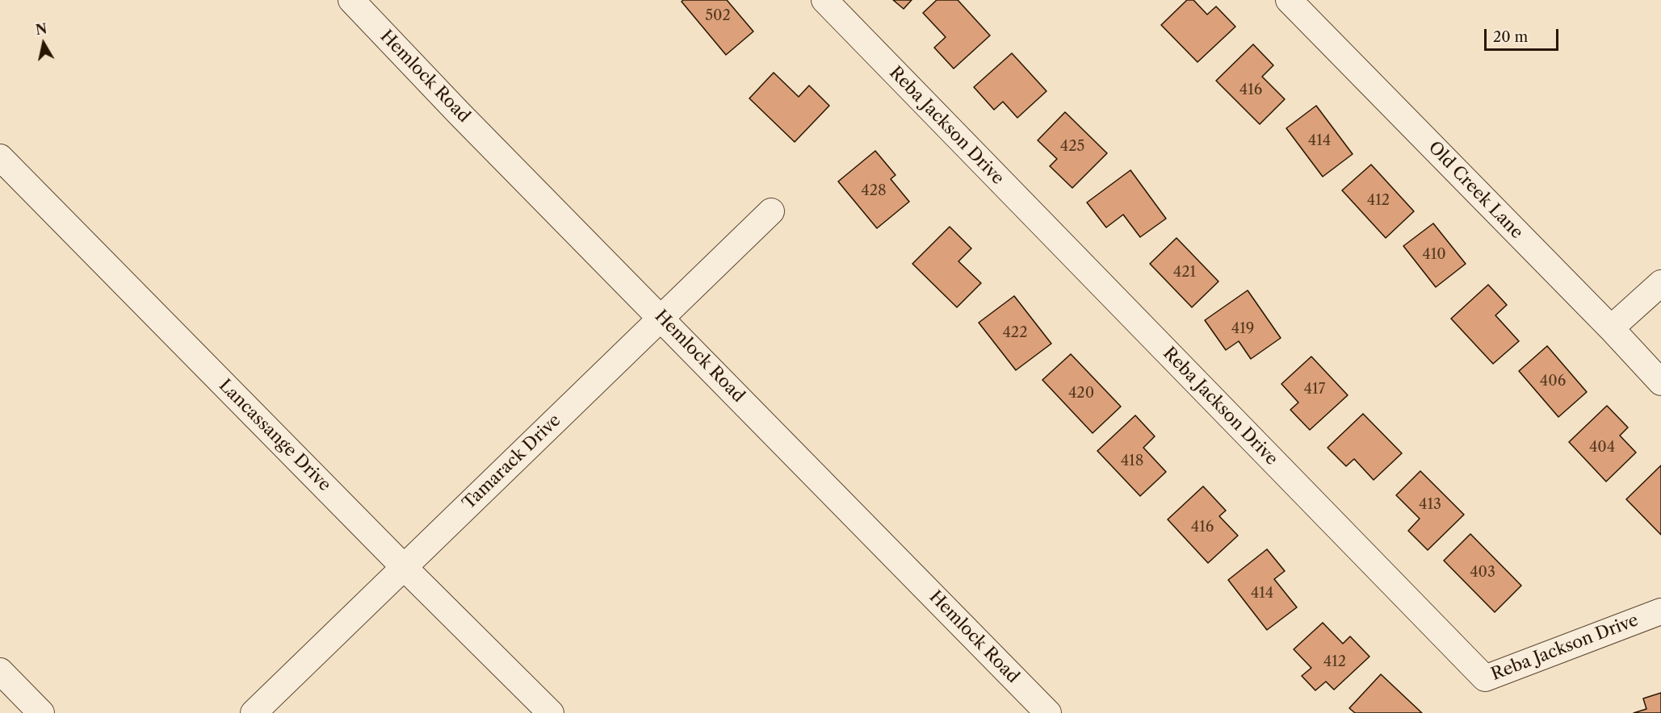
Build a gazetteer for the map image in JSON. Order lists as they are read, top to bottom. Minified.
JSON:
{"streets":{"street":["Hemlock Road","Reba Jackson Drive","Old Creek Lane","Lancassange Drive","Tamarack Drive"]},"crossings":[["Hemlock Road","Tamarack Drive"],["Lancassange Drive","Tamarack Drive"]],"house_numbers":["502","416","414","425","428","412","410","421","419","422","406","417","420","404","418","413","416","403","414","412"],"scale_bar":"20 m","north":"top"}
